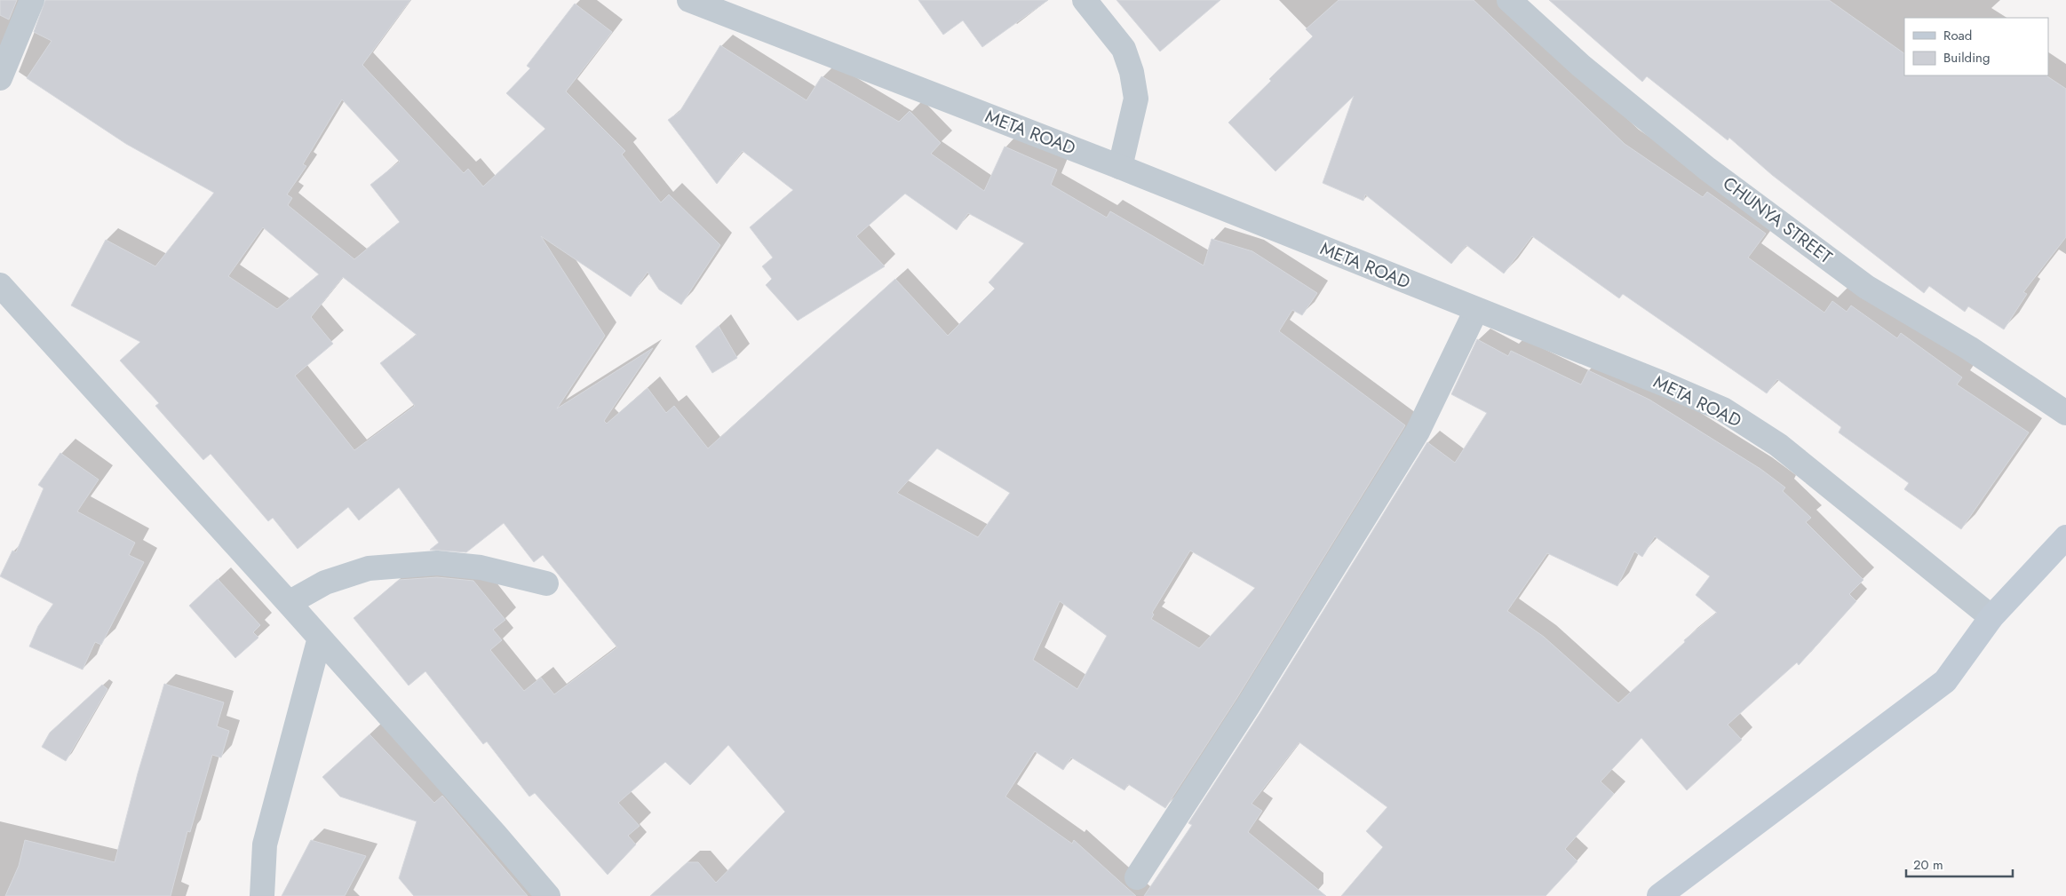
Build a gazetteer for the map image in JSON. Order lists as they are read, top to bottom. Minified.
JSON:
{"streets":{"street":["META ROAD","CHUNYA STREET"]},"legend":["Road","Building"],"scale_bar":"20 m"}
